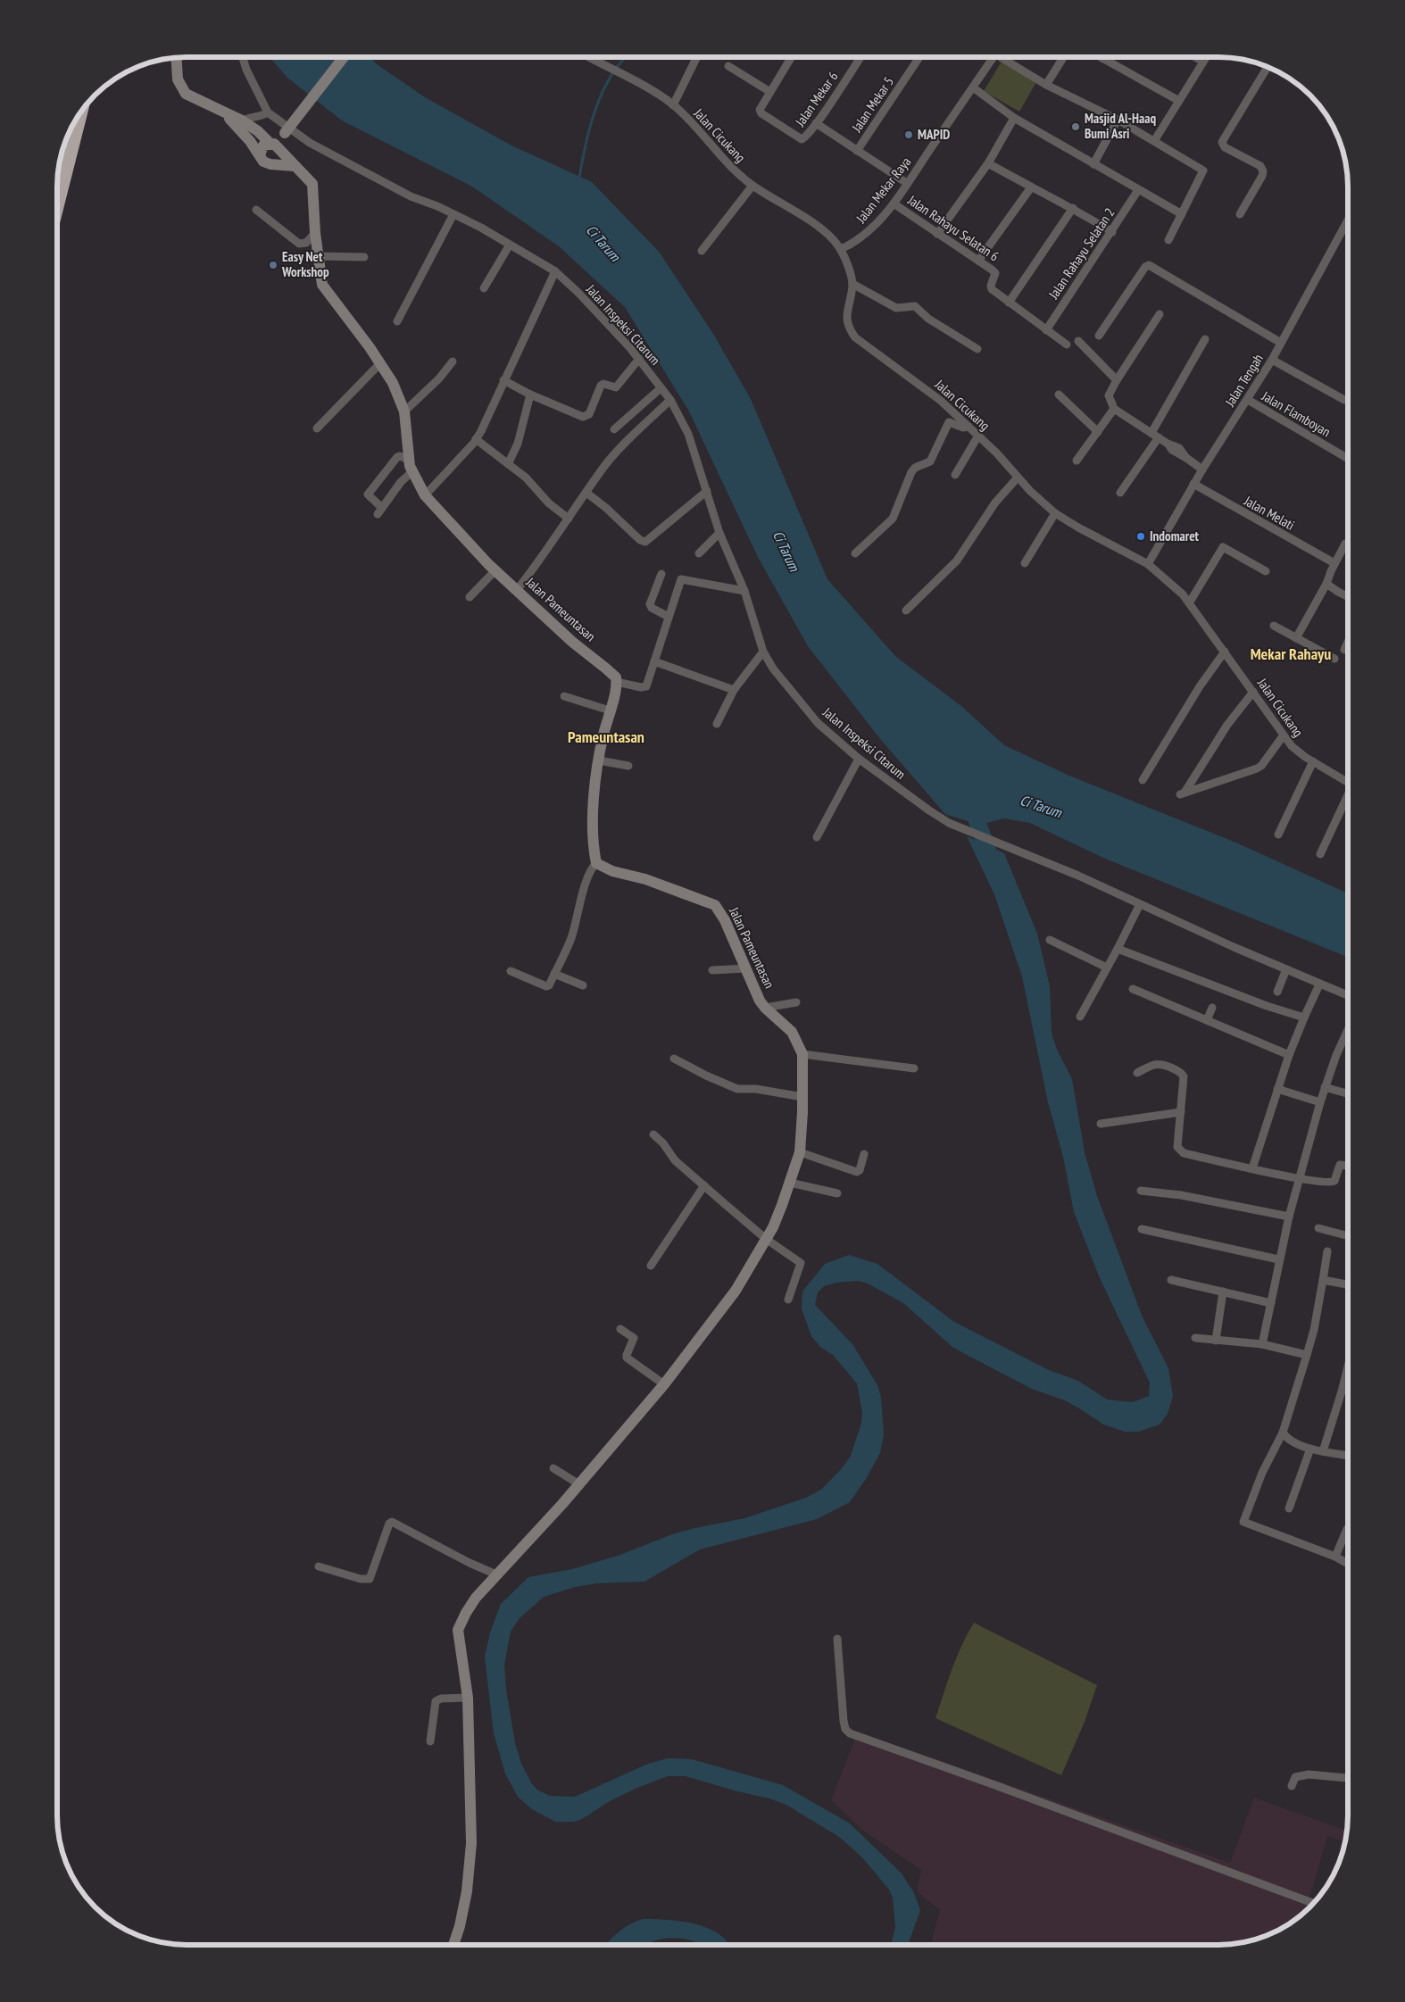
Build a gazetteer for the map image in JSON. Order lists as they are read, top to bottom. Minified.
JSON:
{"streets":{"street":["Jalan Mekar 6","Jalan Mekar 5","Jalan Cicukang","Jalan Mekar Raya","Jalan Rahayu Selatan 6","Jalan Rahayu Selatan 2","Jalan Inspeksi Citarum","Jalan Tengah","Jalan Flamboyan","Jalan Melati","Jalan Pameuntasan"]},"crossings":[["Jalan Cicukang","Jalan Mekar Raya"],["Jalan Cicukang","Jalan Tengah"],["Jalan Mekar Raya","Jalan Rahayu Selatan 6"],["Jalan Rahayu Selatan 6","Jalan Rahayu Selatan 2"],["Jalan Tengah","Jalan Flamboyan"],["Jalan Tengah","Jalan Melati"]],"districts":["Mekar Rahayu","Pameuntasan"],"water":["Ci Tarum"],"places":["Masjid Al-Haaq Bumi Asri","MAPID","Easy Net Workshop","Indomaret"]}
